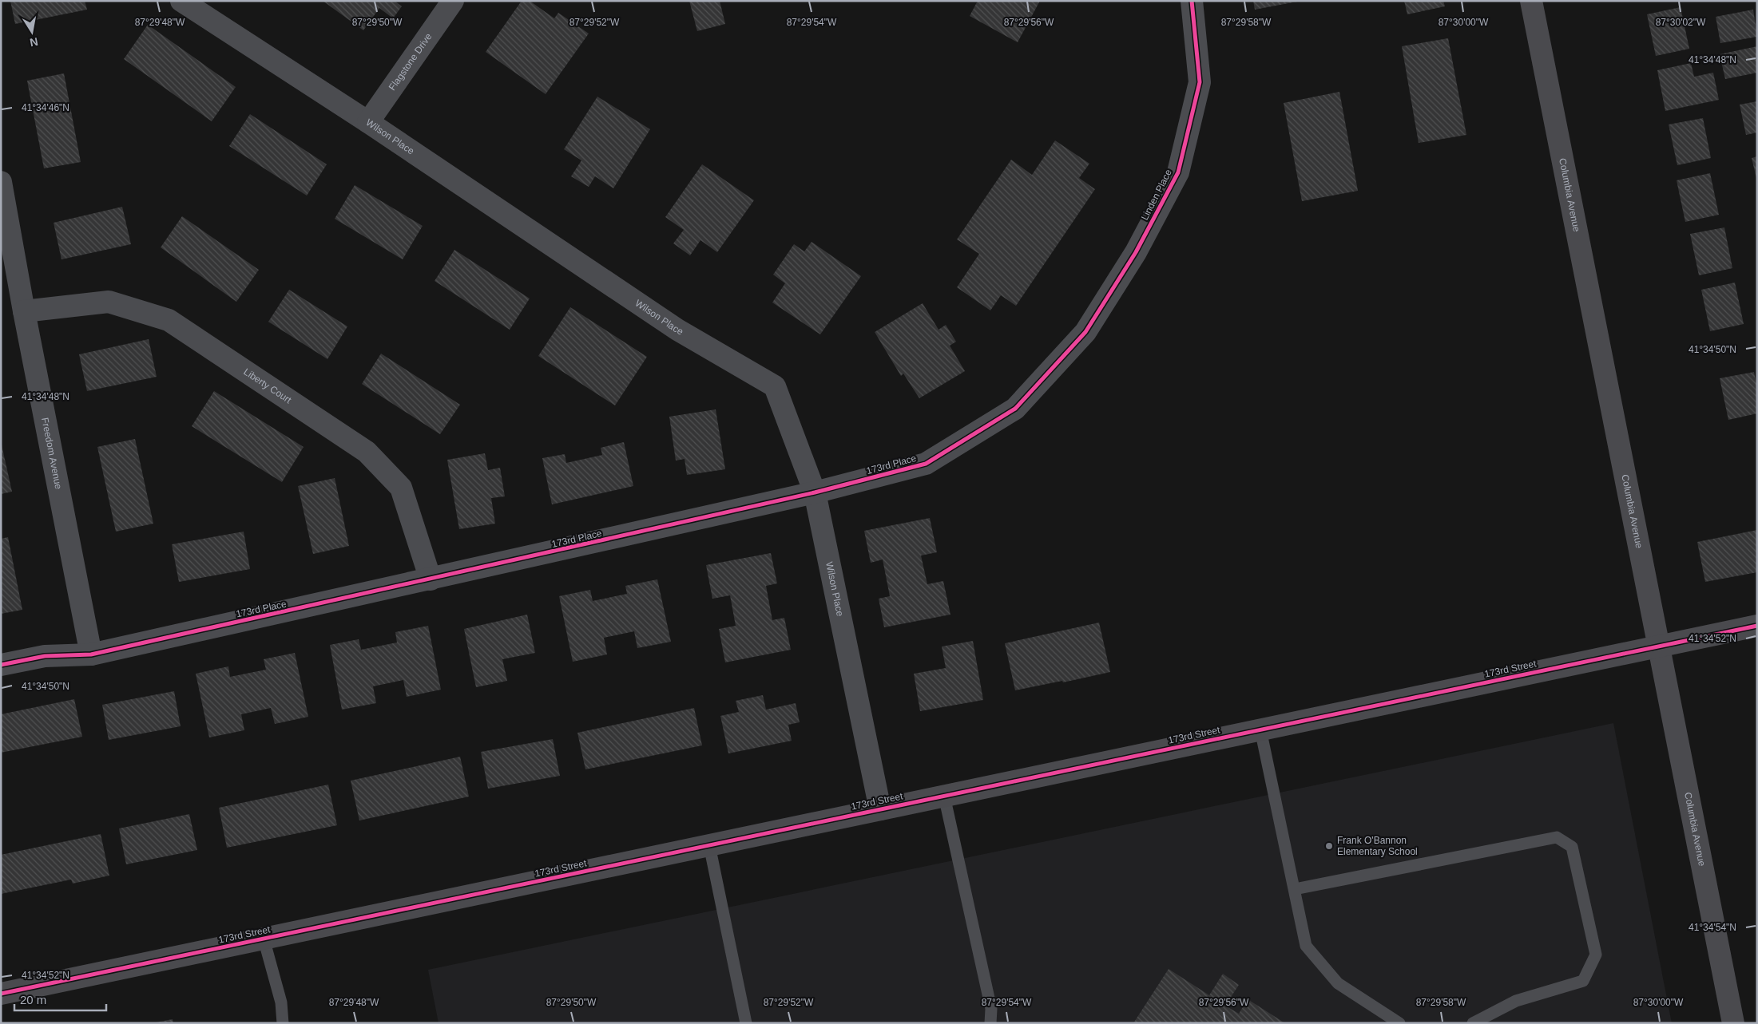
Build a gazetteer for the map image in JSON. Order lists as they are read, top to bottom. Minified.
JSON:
{"streets":{"street":["Flagstone Drive","Wilson Place","Linden Place","Columbia Avenue","Liberty Court","Freedom Avenue","173rd Place","173rd Street"]},"crossings":[["Flagstone Drive","Wilson Place"],["Wilson Place","173rd Place"],["Wilson Place","173rd Street"],["Linden Place","173rd Place"],["Columbia Avenue","173rd Street"],["Liberty Court","Freedom Avenue"],["Liberty Court","173rd Place"],["Freedom Avenue","173rd Place"]],"places":["Frank O'Bannon Elementary School"],"scale_bar":"20 m","north":"bottom","coordinates":["87°29'48\"W","87°29'50\"W","87°29'52\"W","87°29'54\"W","87°29'56\"W","87°29'58\"W","87°30'00\"W","87°30'02\"W","41°34'48\"N","41°34'46\"N","41°34'50\"N","41°34'52\"N","41°34'54\"N"]}
